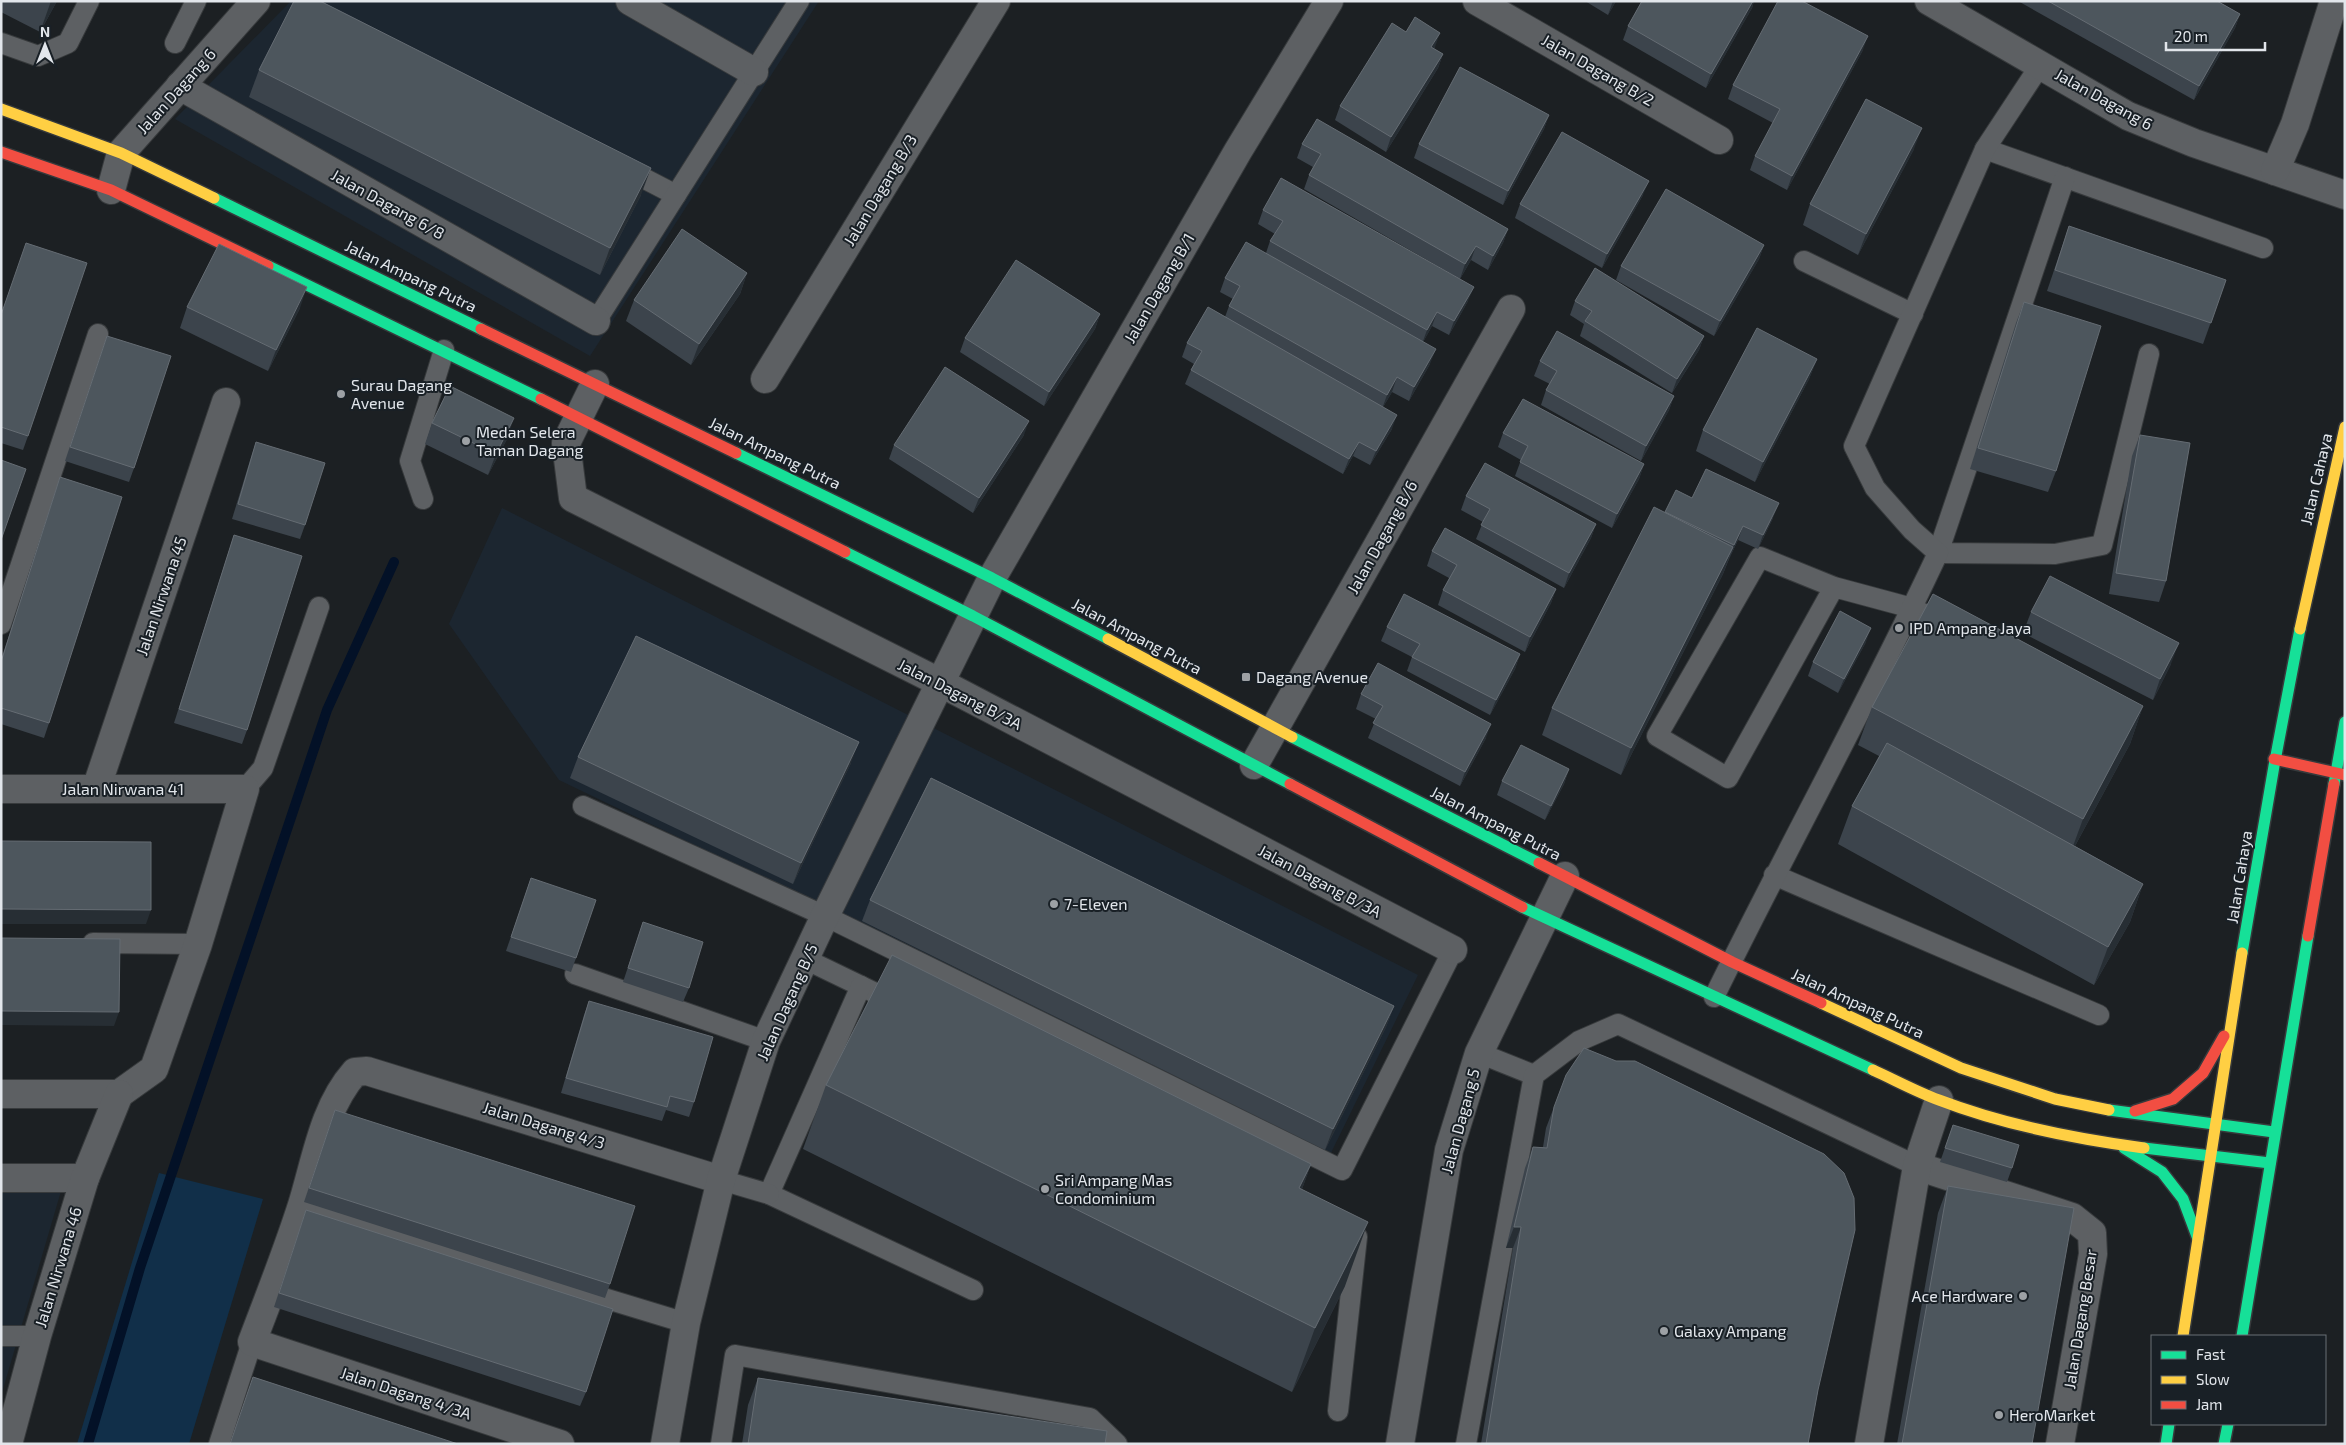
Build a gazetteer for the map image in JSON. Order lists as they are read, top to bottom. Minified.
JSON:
{"streets":{"street":["Jalan Dagang B/2","Jalan Dagang 6","Jalan Dagang B/3","Jalan Dagang 6/8","Jalan Ampang Putra","Jalan Dagang B/1","Jalan Cahaya","Jalan Dagang B/6","Jalan Nirwana 45","Jalan Dagang B/3A","Jalan Nirwana 41","Jalan Dagang B/5","Jalan Dagang 5","Jalan Dagang 4/3","Jalan Nirwana 46","Jalan Dagang Besar","Jalan Dagang 4/3A"]},"crossings":[["Jalan Dagang 6","Jalan Dagang 6/8"],["Jalan Dagang 6","Jalan Ampang Putra"],["Jalan Ampang Putra","Jalan Dagang B/1"],["Jalan Ampang Putra","Jalan Cahaya"],["Jalan Ampang Putra","Jalan Dagang B/6"],["Jalan Ampang Putra","Jalan Dagang B/3A"],["Jalan Ampang Putra","Jalan Dagang 5"],["Jalan Dagang B/1","Jalan Dagang B/5"],["Jalan Nirwana 45","Jalan Nirwana 41"],["Jalan Dagang B/3A","Jalan Dagang B/5"],["Jalan Dagang B/5","Jalan Dagang 4/3"]],"places":{"other":["Surau Dagang Avenue","Medan Selera Taman Dagang","IPD Ampang Jaya","7-Eleven","Sri Ampang Mas Condominium","Ace Hardware","Galaxy Ampang","HeroMarket"],"transit":["Dagang Avenue"]},"legend":["Fast","Slow","Jam"],"scale_bar":"20 m","north":"top"}
